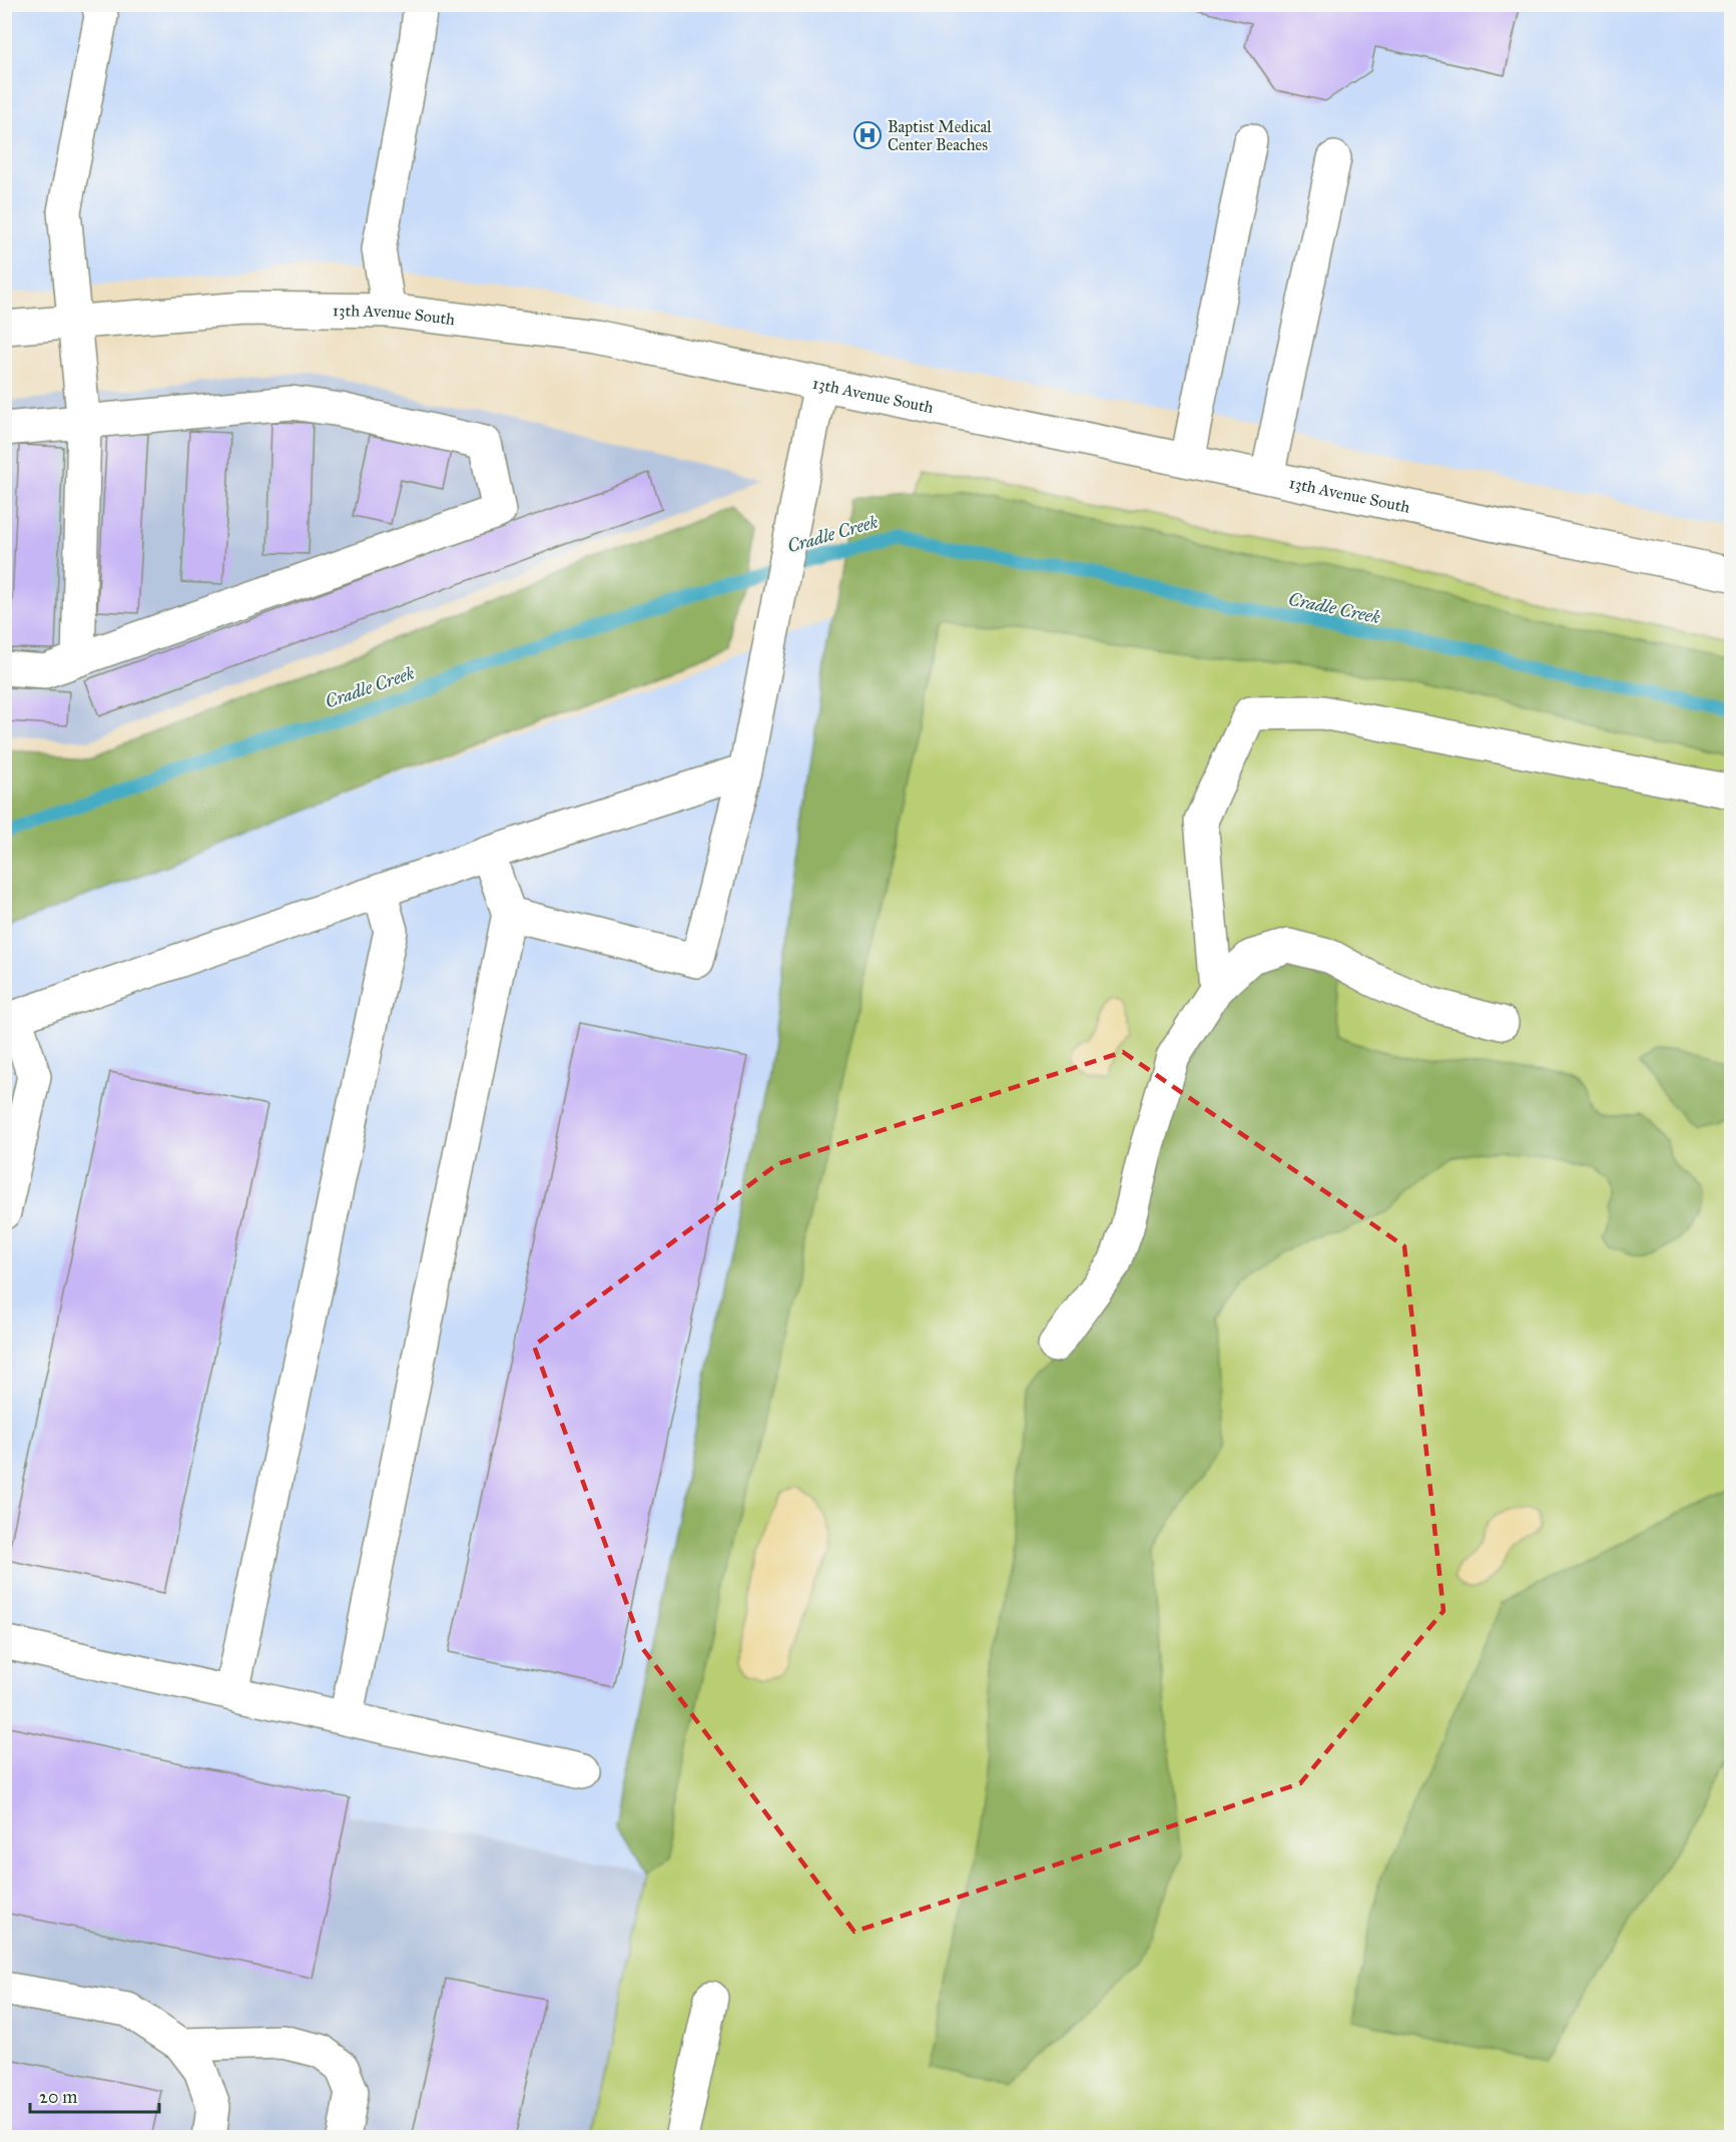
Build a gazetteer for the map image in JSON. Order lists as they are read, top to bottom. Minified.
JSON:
{"streets":{"street":["13th Avenue South"]},"water":["Cradle Creek"],"places":{"hospital":["Baptist Medical Center Beaches"]},"scale_bar":"20 m"}
